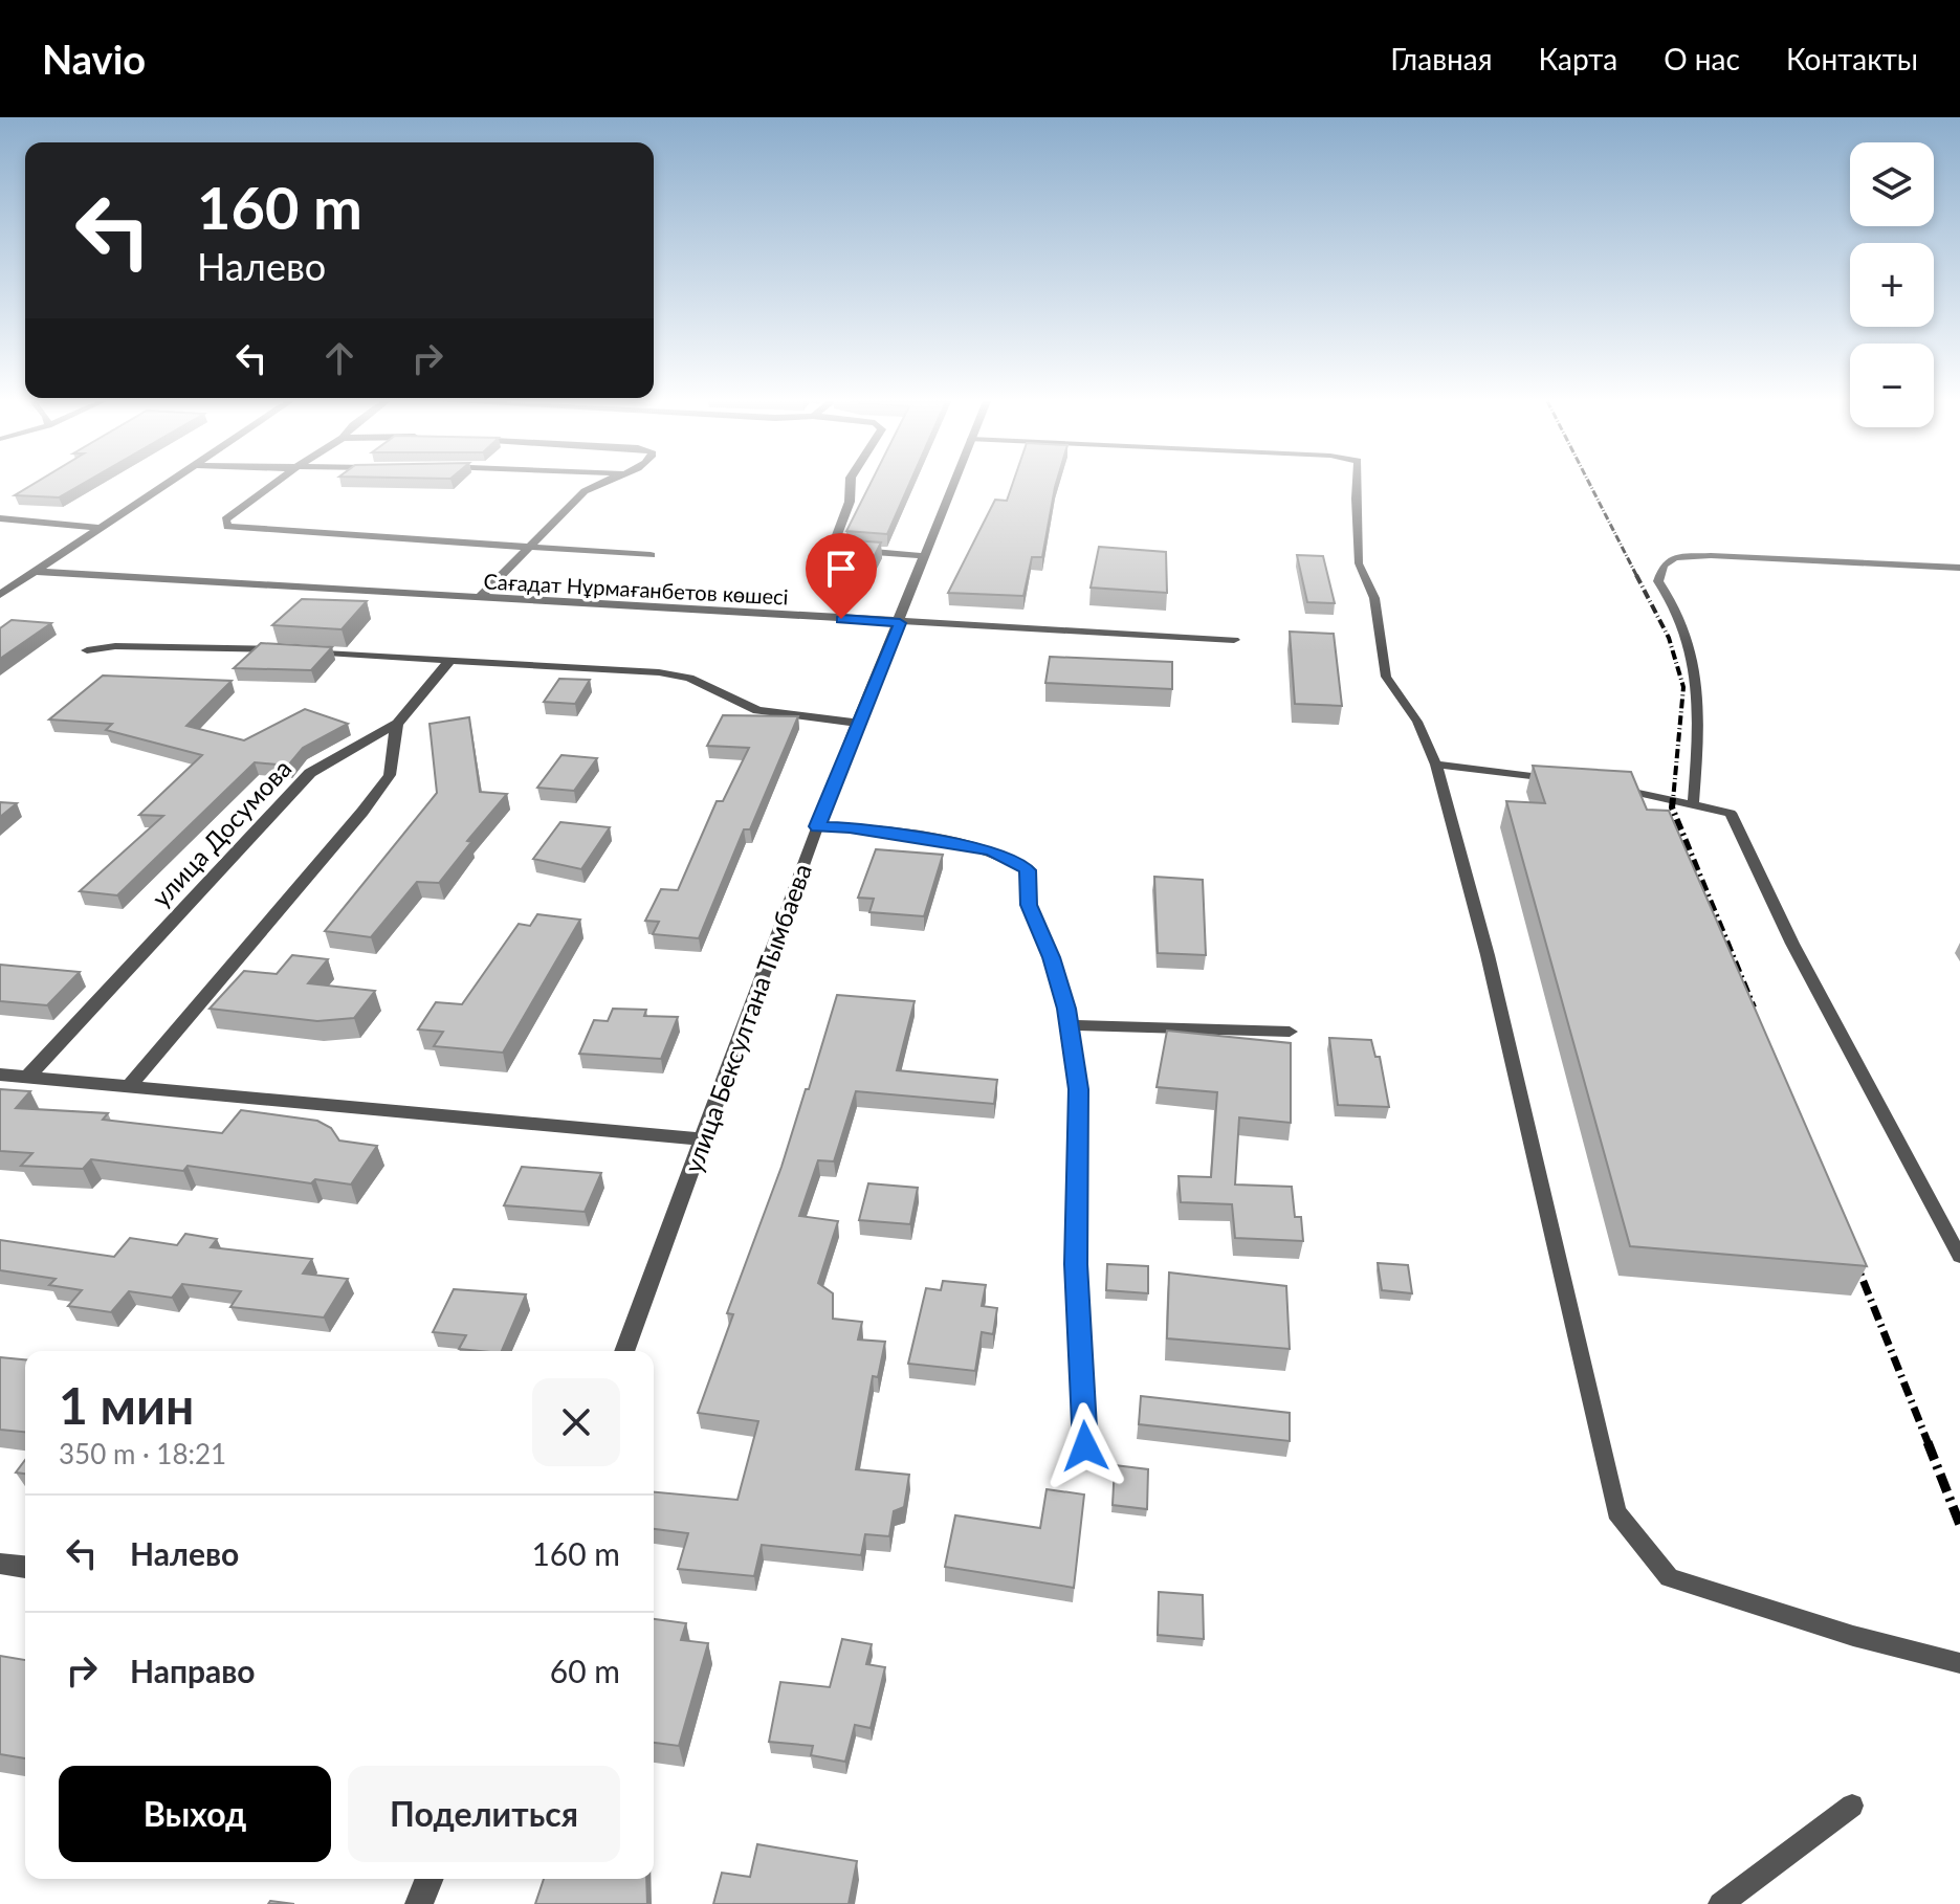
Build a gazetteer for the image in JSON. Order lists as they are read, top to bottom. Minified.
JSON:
{"streets":{"street":["Сағадат Нұрмағанбетов көшесі","улица Досумова","улица Бексултана Тымбаева"]},"crossings":[["Сағадат Нұрмағанбетов көшесі","улица Бексултана Тымбаева"]],"page":{"header":"Navio","nav":["Главная","Карта","О нас","Контакты"],"map_buttons":["+","−"],"turn":["160 m","Налево"],"heading":["1 мин","350 m · 18:21"],"list":[{"name":"Налево","value":"160 m"},{"name":"Направо","value":"60 m"}],"buttons":["Выход","Поделиться"]}}
